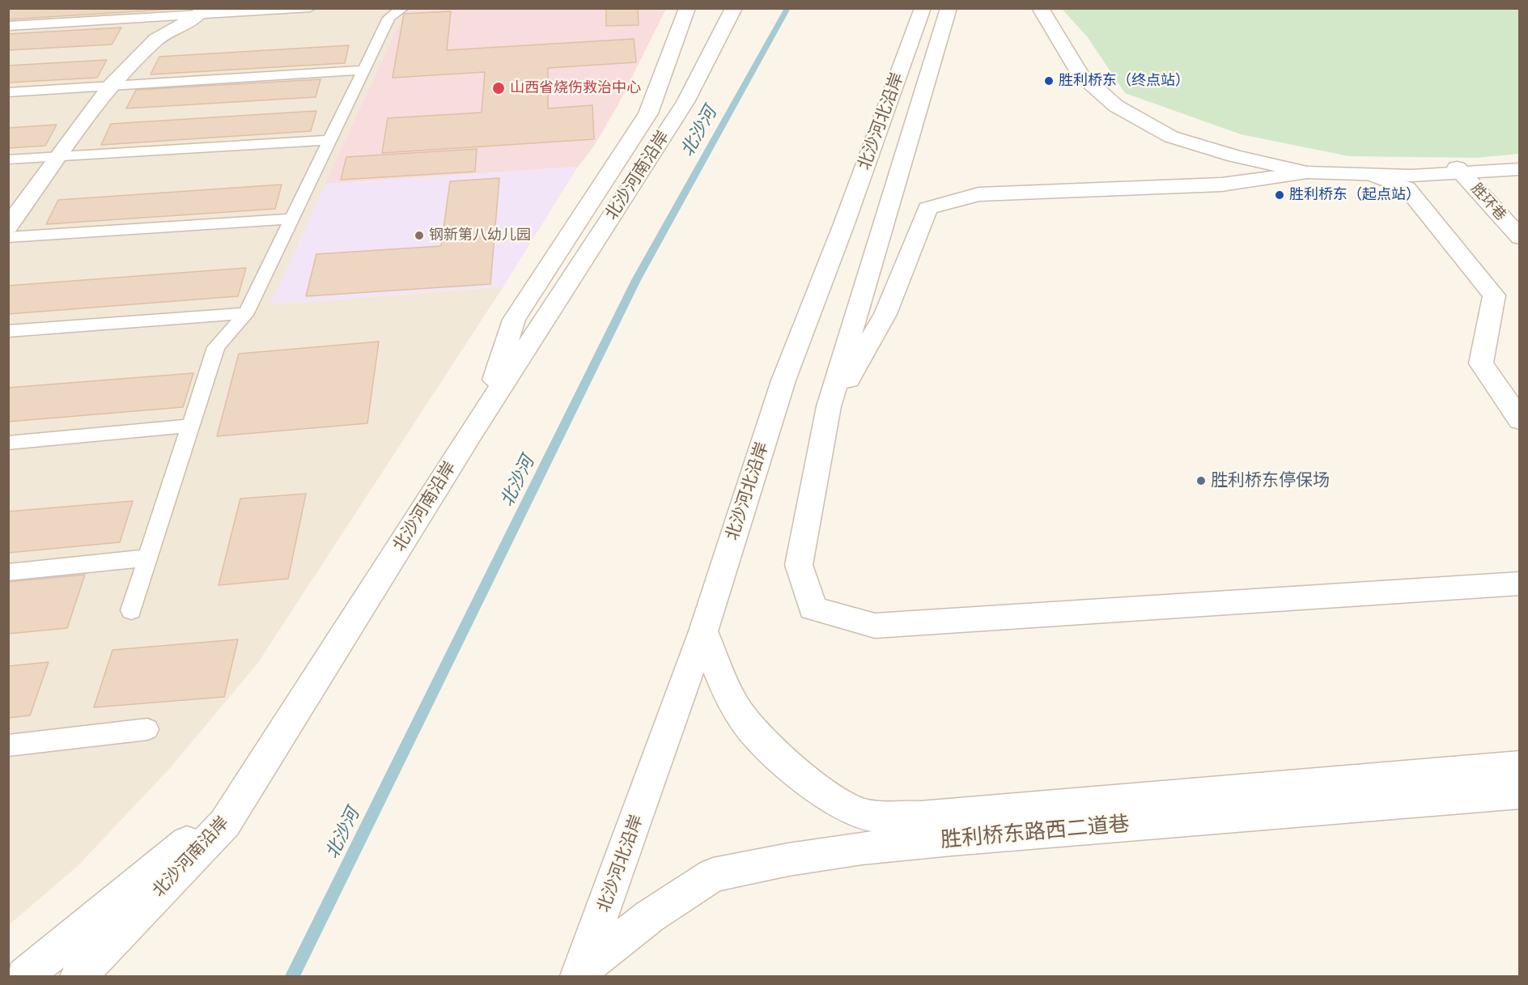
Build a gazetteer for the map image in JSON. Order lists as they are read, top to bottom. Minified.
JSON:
{"streets":{"street":["北沙河北沿岸","北沙河南沿岸","胜环巷","胜利桥东路西二道巷"]},"crossings":[["北沙河北沿岸","胜利桥东路西二道巷"]],"water":["北沙河"],"places":["胜利桥东（终点站）","山西省烧伤救治中心","胜利桥东（起点站）","钢新第八幼儿园","胜利桥东停保场"]}
